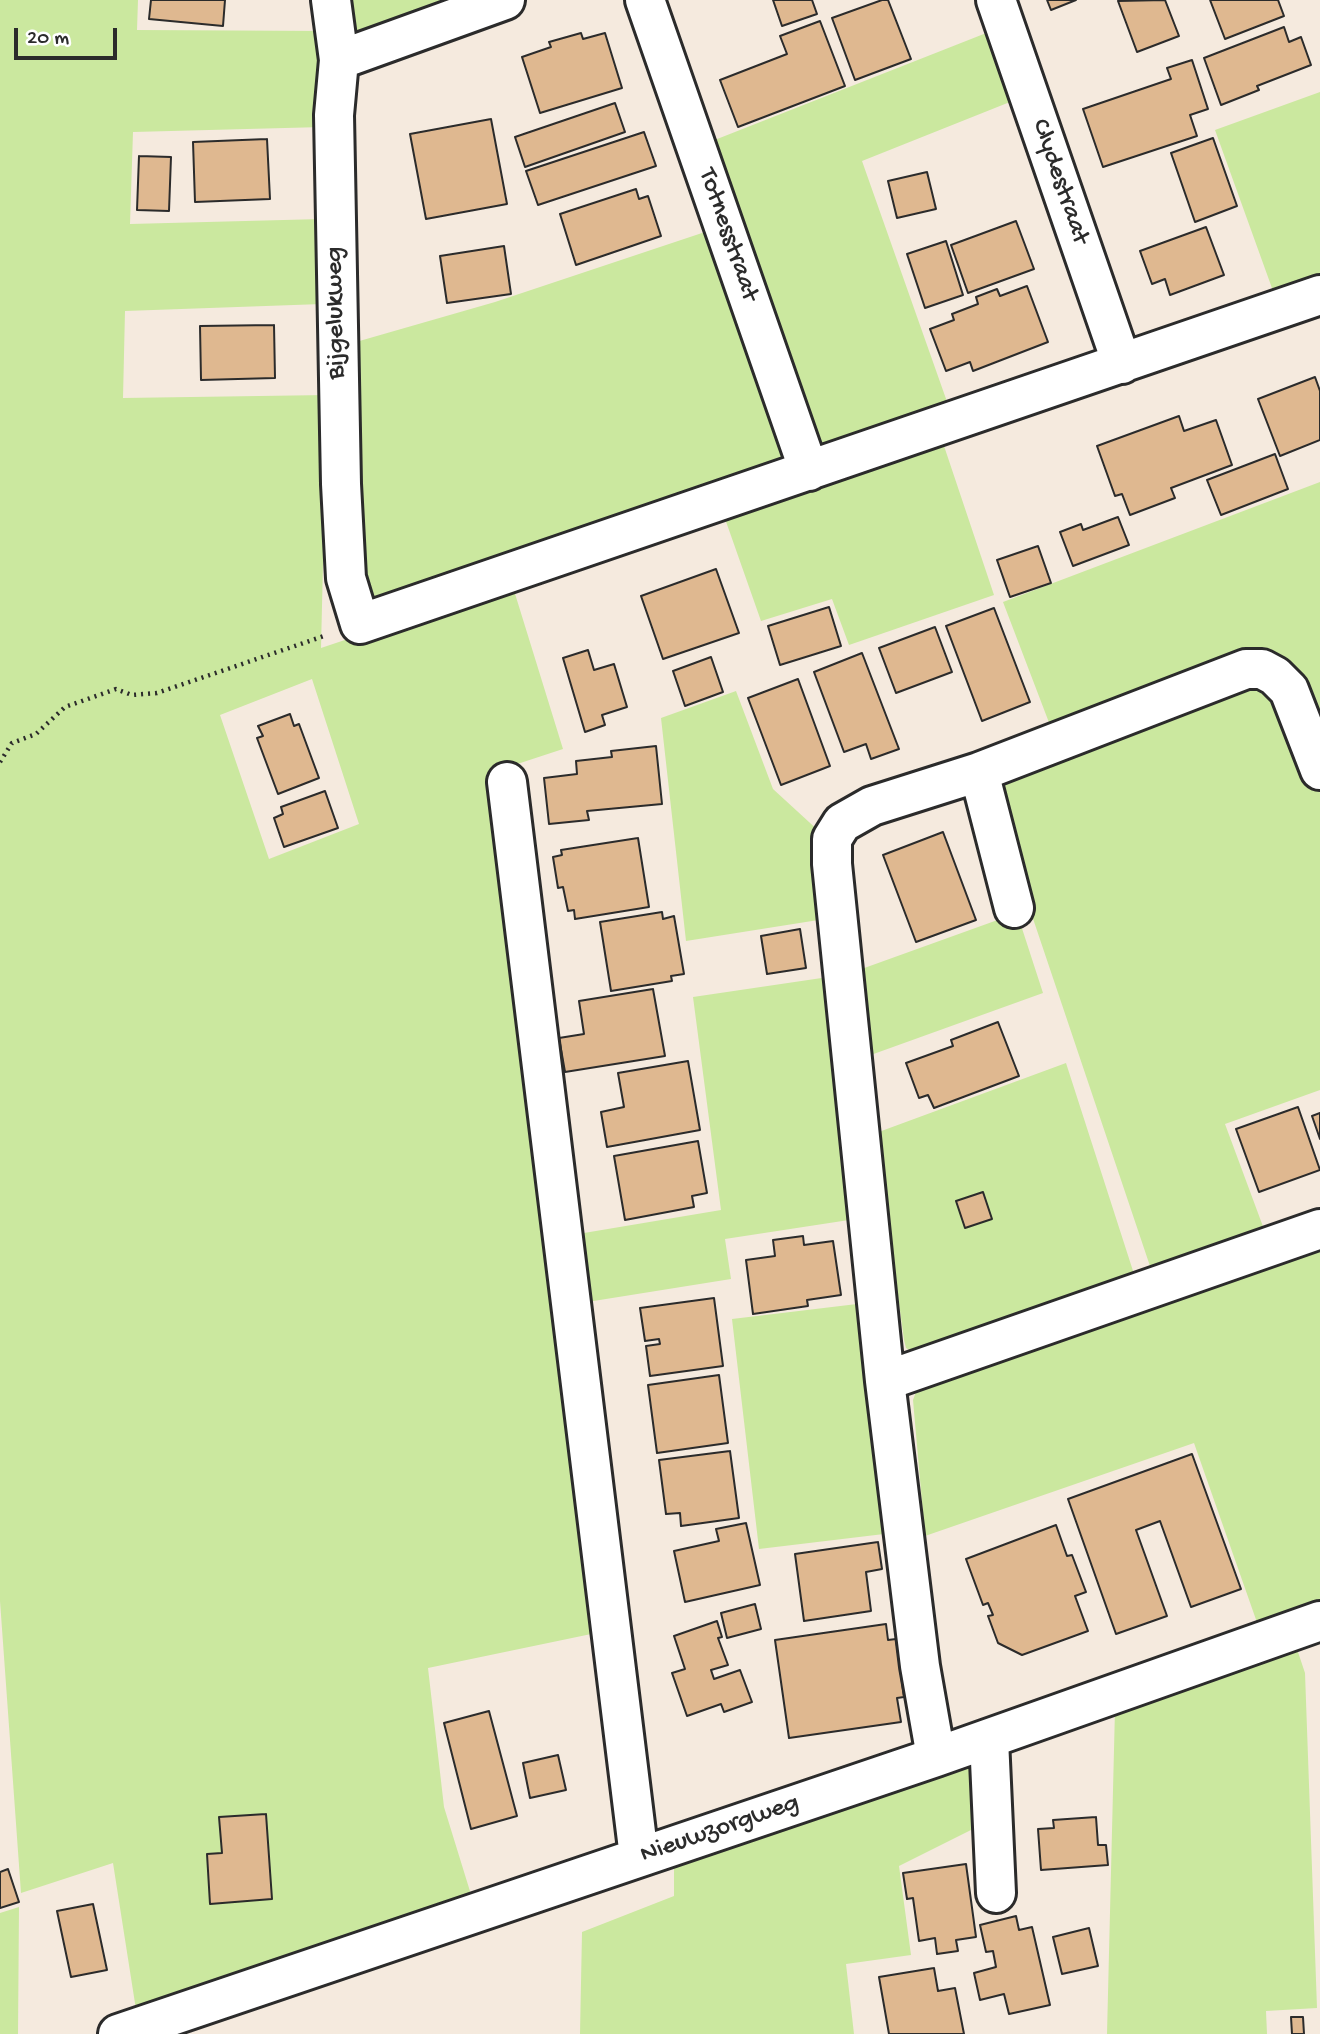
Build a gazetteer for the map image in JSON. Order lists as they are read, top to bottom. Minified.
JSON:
{"streets":{"street":["Clydestraat","Totnesstraat","Bijgelukweg","Nieuwzorgweg"]},"scale_bar":"20 m"}
